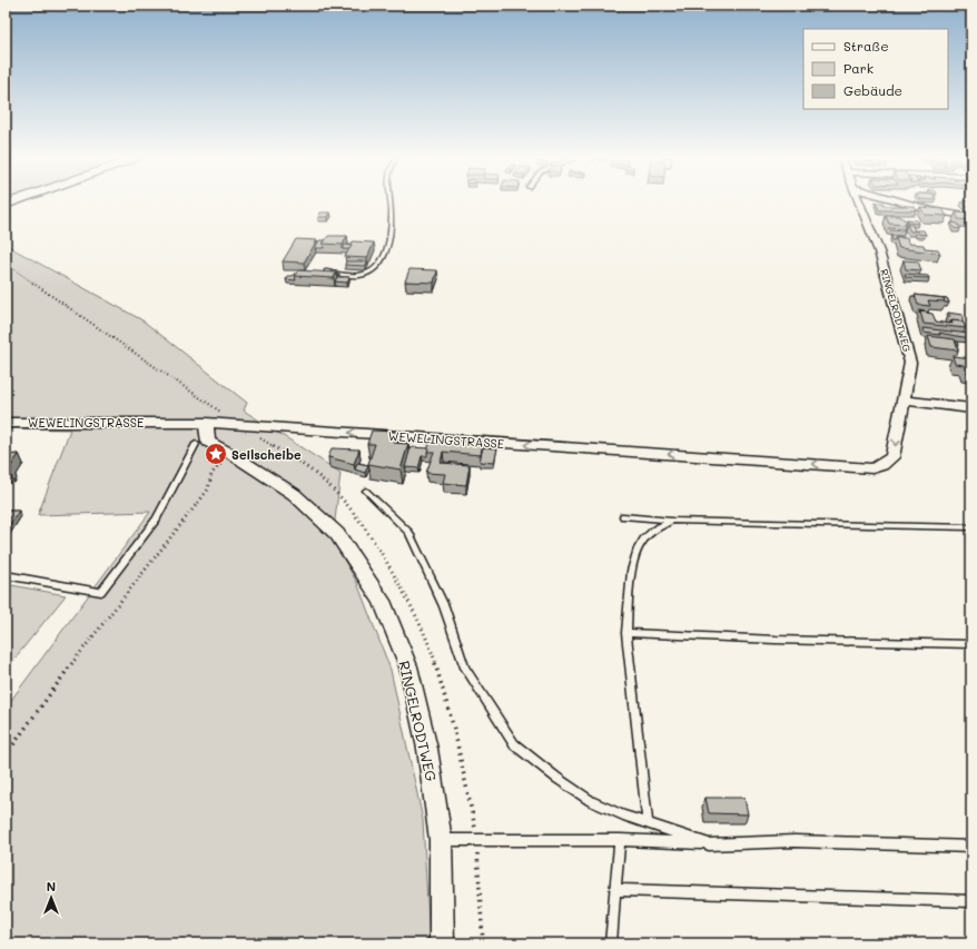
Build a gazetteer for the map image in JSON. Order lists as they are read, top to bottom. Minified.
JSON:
{"streets":{"street":["RINGELRODTWEG","WEWELINGSTRASSE"]},"crossings":[["RINGELRODTWEG","WEWELINGSTRASSE"]],"one_way":["WEWELINGSTRASSE"],"places":{"place":["Seilscheibe"]},"legend":["Straße","Park","Gebäude"],"north":"top"}
